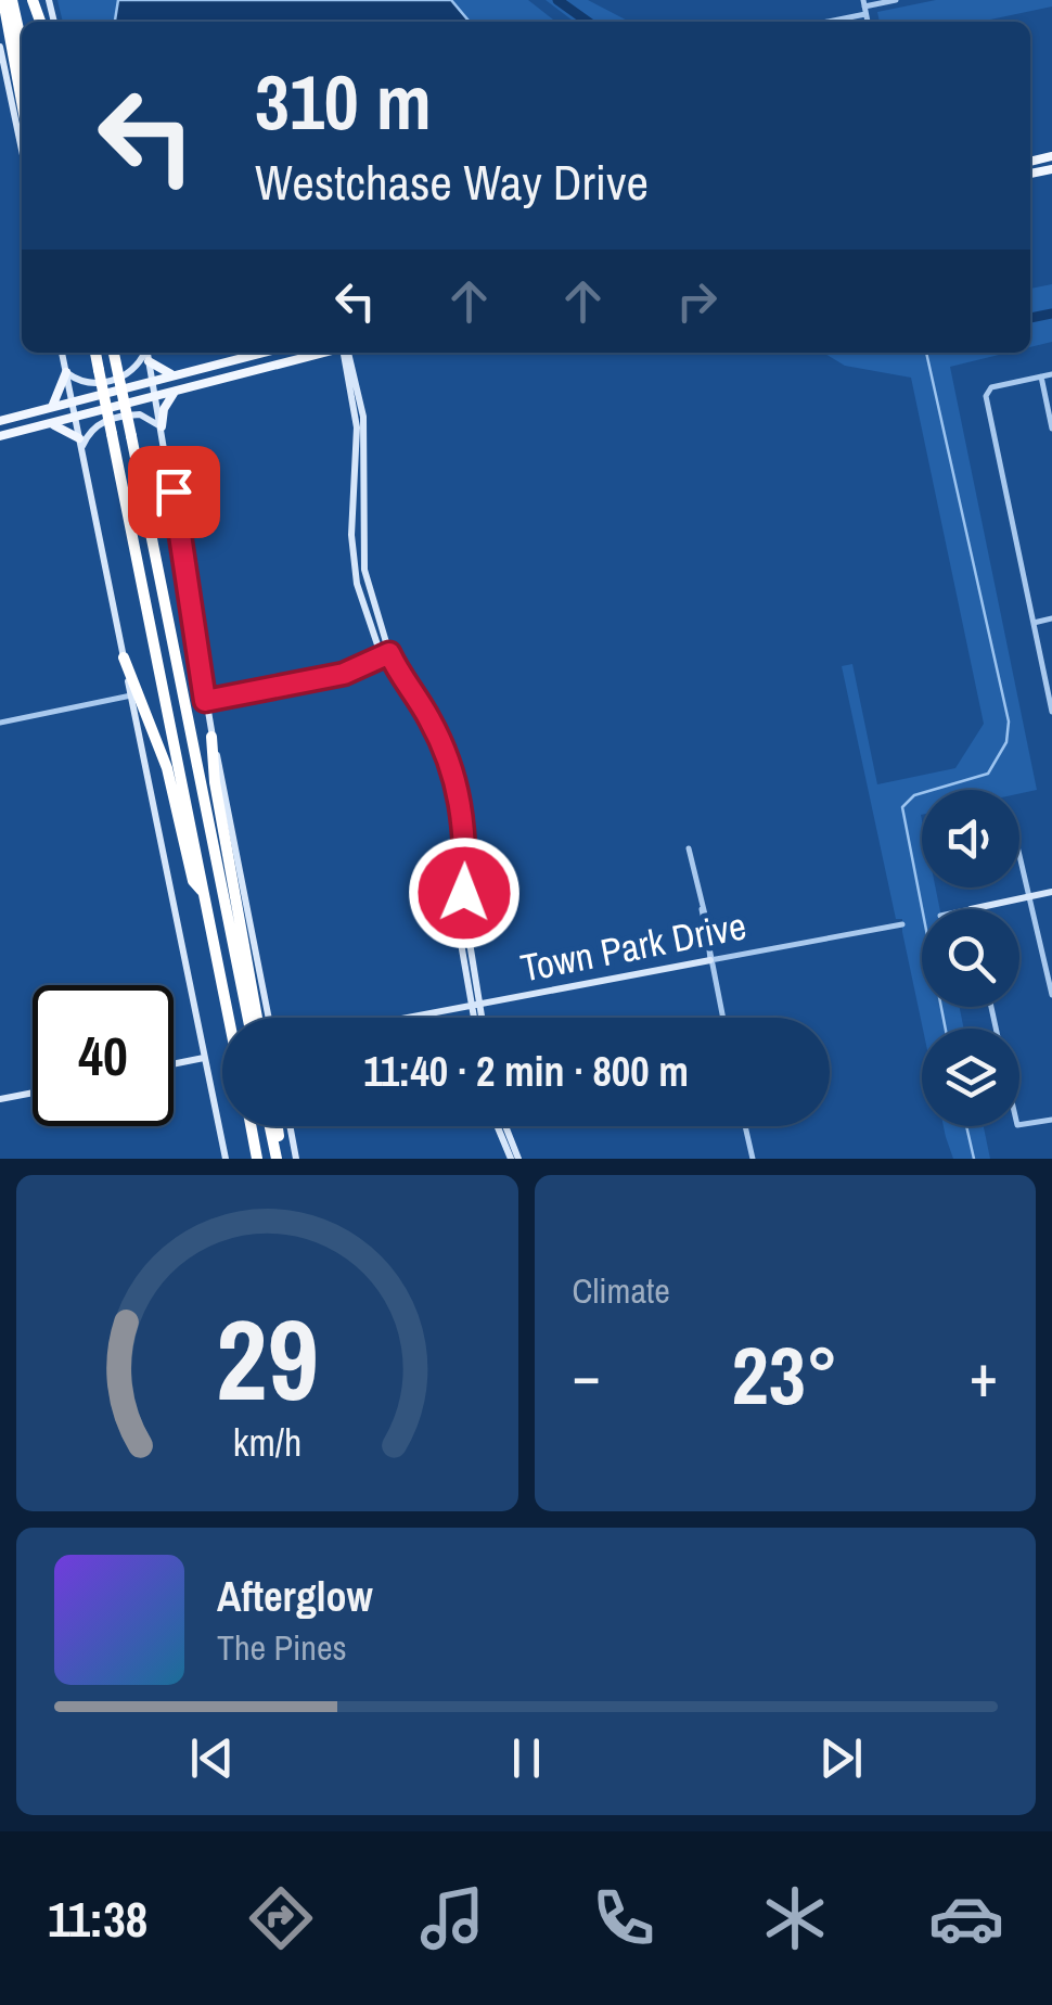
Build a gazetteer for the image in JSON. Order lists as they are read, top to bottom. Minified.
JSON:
{"streets":{"main road":["Town Park Drive"]},"page":{"turn":["310 m","Westchase Way Drive"],"limit":"40","trip":"11:40 · 2 min · 800 m","tile":"Climate","heat":["−","23°","+"],"song":["Afterglow","The Pines"],"tabs":"11:38","gauge":["29","km/h"]}}
